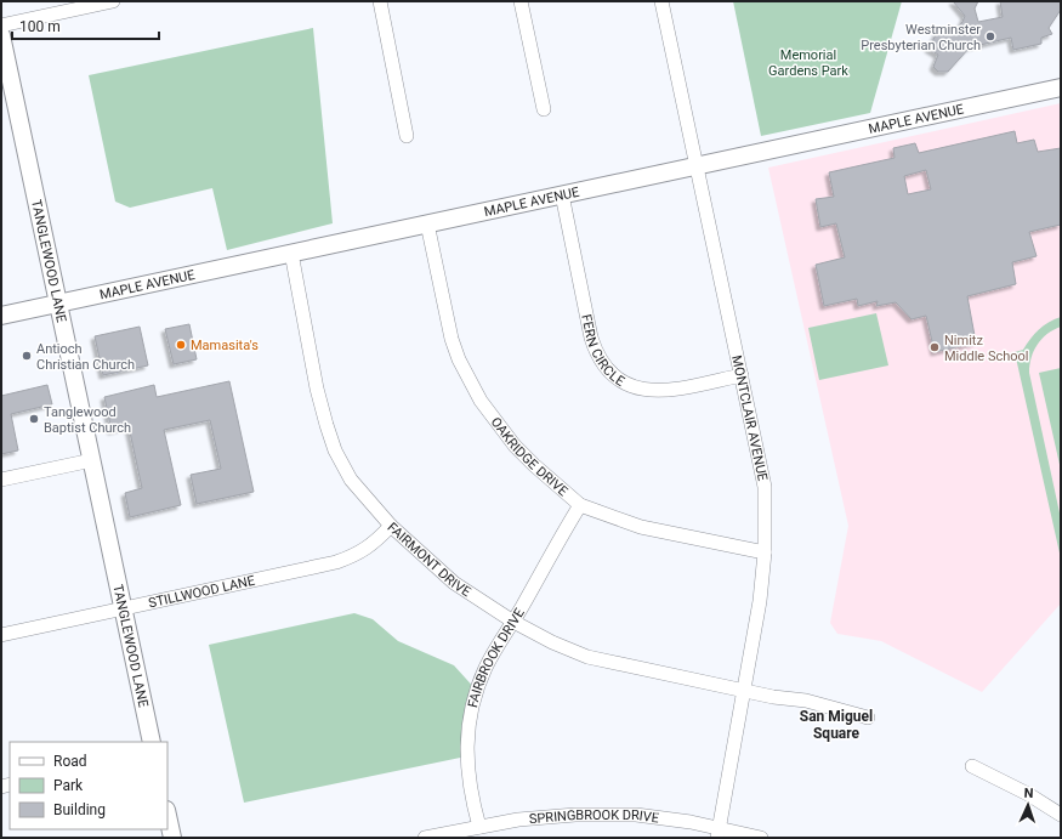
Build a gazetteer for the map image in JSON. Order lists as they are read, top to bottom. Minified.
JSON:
{"streets":{"main road":["MAPLE AVENUE","TANGLEWOOD LANE"],"street":["FERN CIRCLE","MONTCLAIR AVENUE","OAKRIDGE DRIVE","FAIRMONT DRIVE","STILLWOOD LANE","FAIRBROOK DRIVE","SPRINGBROOK DRIVE"]},"crossings":[["MAPLE AVENUE","TANGLEWOOD LANE"],["MAPLE AVENUE","FERN CIRCLE"],["MAPLE AVENUE","MONTCLAIR AVENUE"],["MAPLE AVENUE","OAKRIDGE DRIVE"],["MAPLE AVENUE","FAIRMONT DRIVE"],["TANGLEWOOD LANE","STILLWOOD LANE"],["FERN CIRCLE","MONTCLAIR AVENUE"],["MONTCLAIR AVENUE","OAKRIDGE DRIVE"],["MONTCLAIR AVENUE","FAIRMONT DRIVE"],["MONTCLAIR AVENUE","SPRINGBROOK DRIVE"],["OAKRIDGE DRIVE","FAIRBROOK DRIVE"],["FAIRMONT DRIVE","STILLWOOD LANE"],["FAIRMONT DRIVE","FAIRBROOK DRIVE"],["FAIRBROOK DRIVE","SPRINGBROOK DRIVE"]],"districts":["San Miguel Square"],"parks":["Memorial Gardens Park"],"places":["Westminster Presbyterian Church","Mamasita's","Nimitz Middle School","Antioch Christian Church","Tanglewood Baptist Church"],"legend":["Road","Park","Building"],"scale_bar":"100 m","north":"top"}
